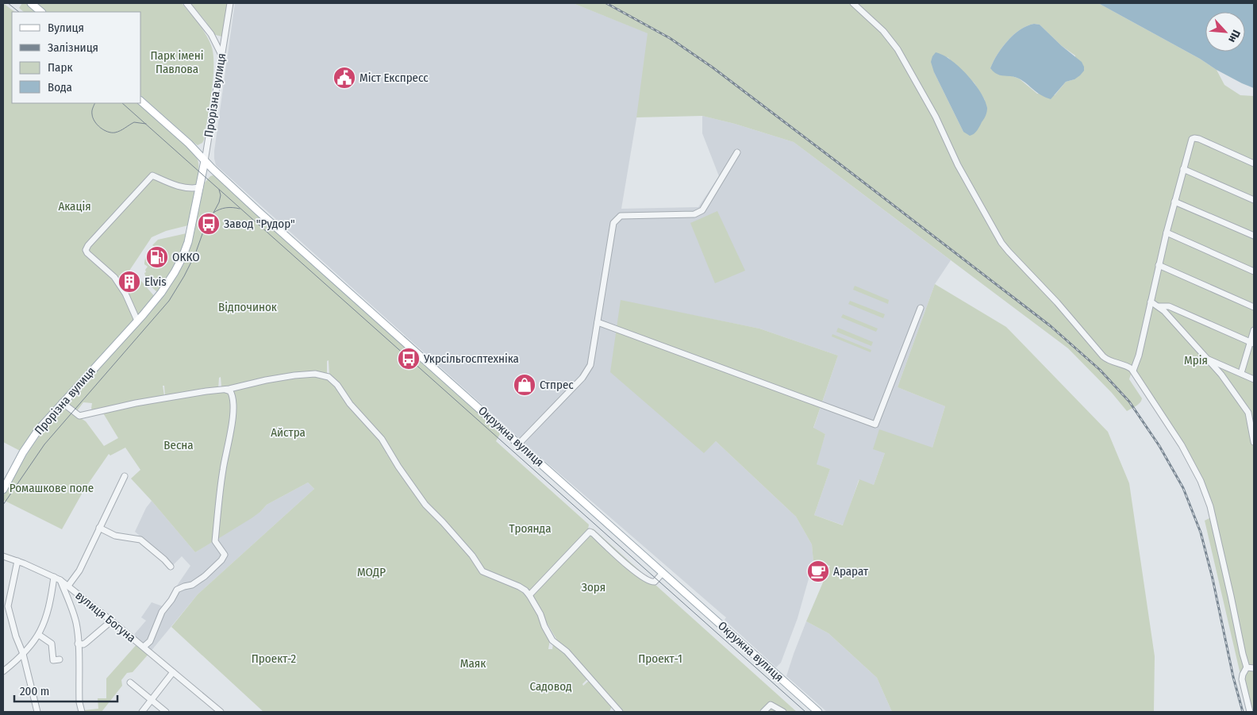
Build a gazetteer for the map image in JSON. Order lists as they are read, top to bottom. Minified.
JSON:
{"streets":{"main road":["Прорізна вулиця","Окружна вулиця"],"street":["вулиця Богуна"]},"crossings":[["Прорізна вулиця","Окружна вулиця"]],"parks":["Парк імені Павлова","Акація","Відпочинок","Мрія","Айстра","Весна","Ромашкове поле","Троянда","МОДР","Зоря","Проект-2","Проект-1","Маяк","Садовод"],"places":{"public building":["Міст Експресс"],"bus stop":["Завод \"Рудор\"","Укрсільгосптехніка"],"fuel station":["ОККО"],"building":["Elvis"],"shop":["Стпрес"],"cafe":["Арарат"]},"legend":["Вулиця","Залізниця","Парк","Вода"],"scale_bar":"200 m","north":"bottom right"}
